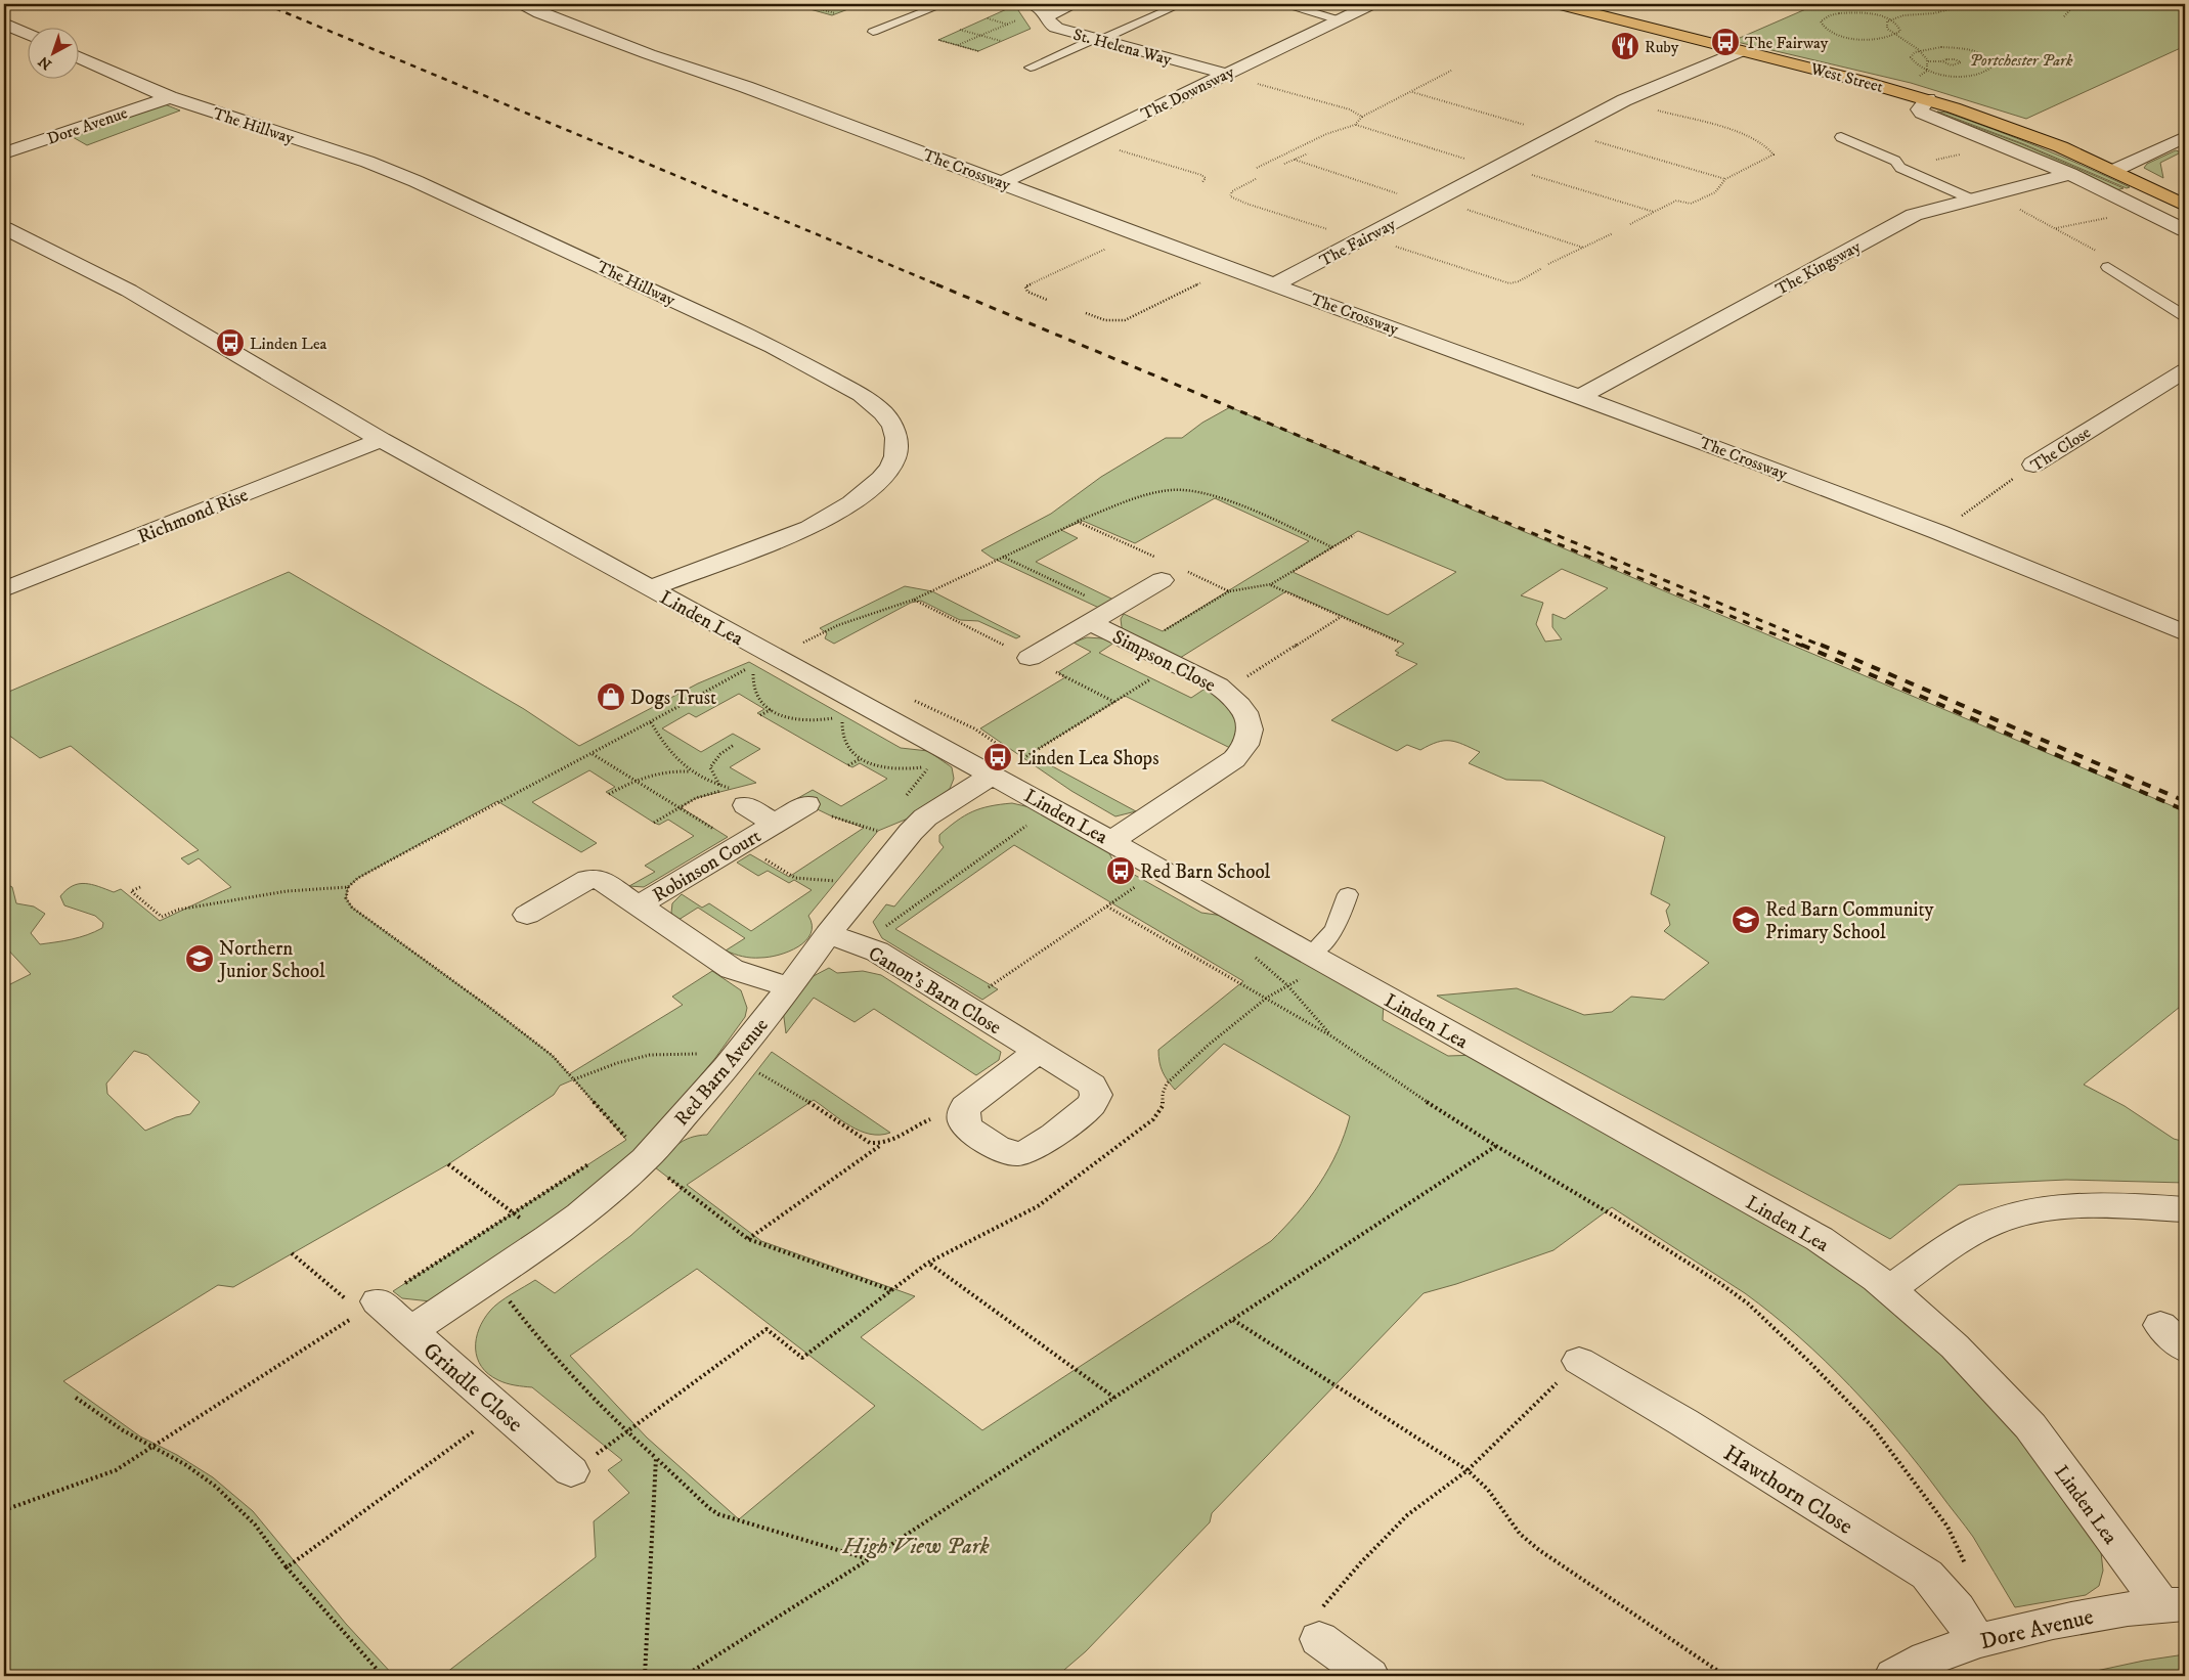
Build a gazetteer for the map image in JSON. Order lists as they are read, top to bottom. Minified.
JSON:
{"streets":{"main road":["West Street"],"street":["St. Helena Way","The Downsway","Dore Avenue","The Hillway","The Crossway","The Fairway","The Kingsway","The Close","Richmond Rise","Linden Lea","Simpson Close","Robinson Court","Canon's Barn Close","Red Barn Avenue","Grindle Close","Hawthorn Close"]},"crossings":[["St. Helena Way","The Downsway"],["West Street","The Fairway"],["The Downsway","The Crossway"],["Dore Avenue","The Hillway"],["Dore Avenue","Linden Lea"],["Dore Avenue","Hawthorn Close"],["The Hillway","Linden Lea"],["The Crossway","The Fairway"],["The Crossway","The Kingsway"],["The Crossway","The Close"],["Richmond Rise","Linden Lea"],["Linden Lea","Simpson Close"],["Linden Lea","Red Barn Avenue"],["Robinson Court","Red Barn Avenue"],["Canon's Barn Close","Red Barn Avenue"],["Red Barn Avenue","Grindle Close"]],"parks":["Portchester Park","High View Park"],"places":{"bus stop":["The Fairway","Linden Lea","Linden Lea Shops","Red Barn School"],"restaurant":["Ruby"],"shop":["Dogs Trust"],"school or university":["Red Barn Community Primary School","Northern Junior School"]},"north":"bottom left"}
